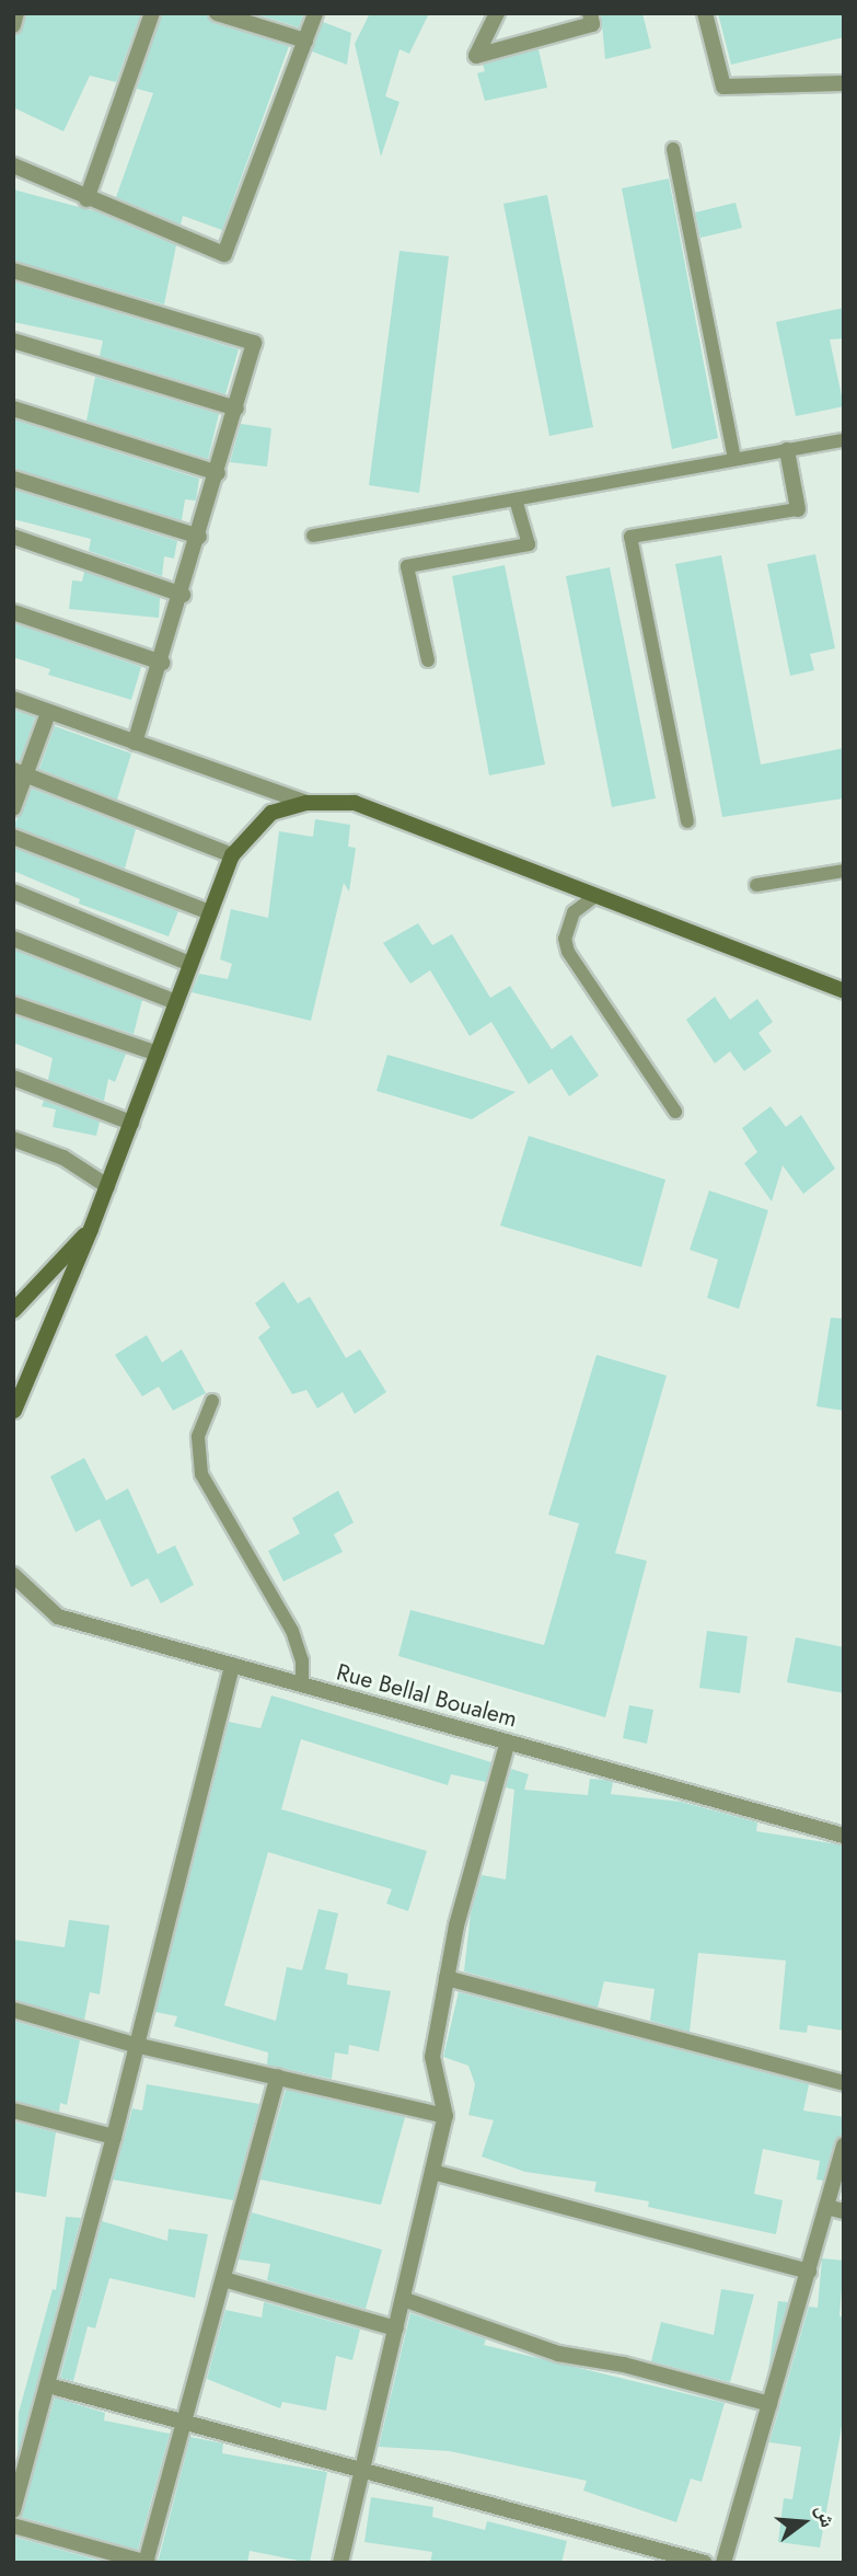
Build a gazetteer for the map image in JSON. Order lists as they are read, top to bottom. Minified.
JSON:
{"streets":{"street":["Rue Bellal Boualem"]},"north":"right"}
